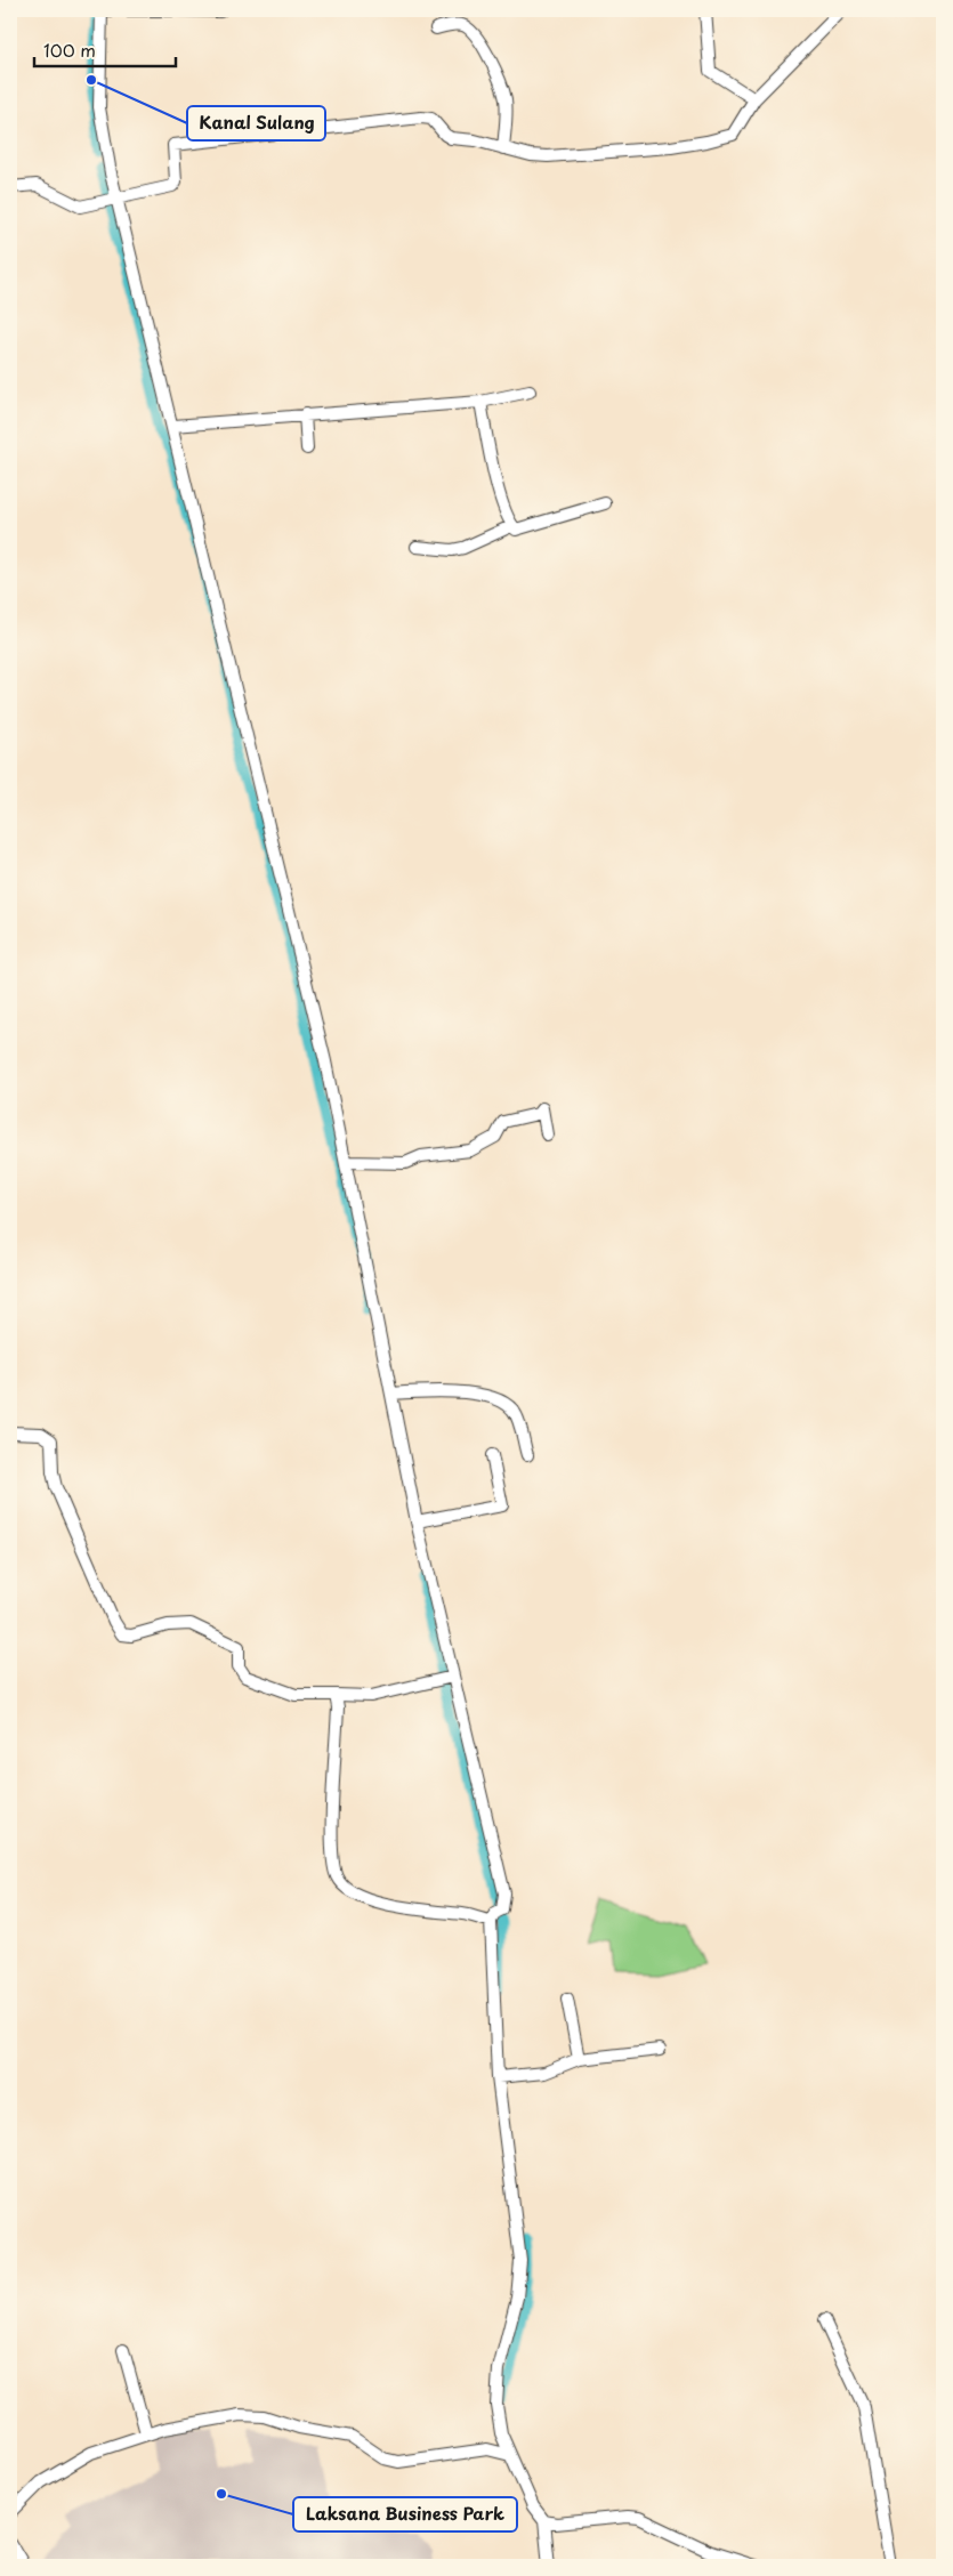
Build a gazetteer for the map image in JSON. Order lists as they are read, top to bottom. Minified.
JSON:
{"places":["Kanal Sulang","Laksana Business Park"],"scale_bar":"100 m"}
